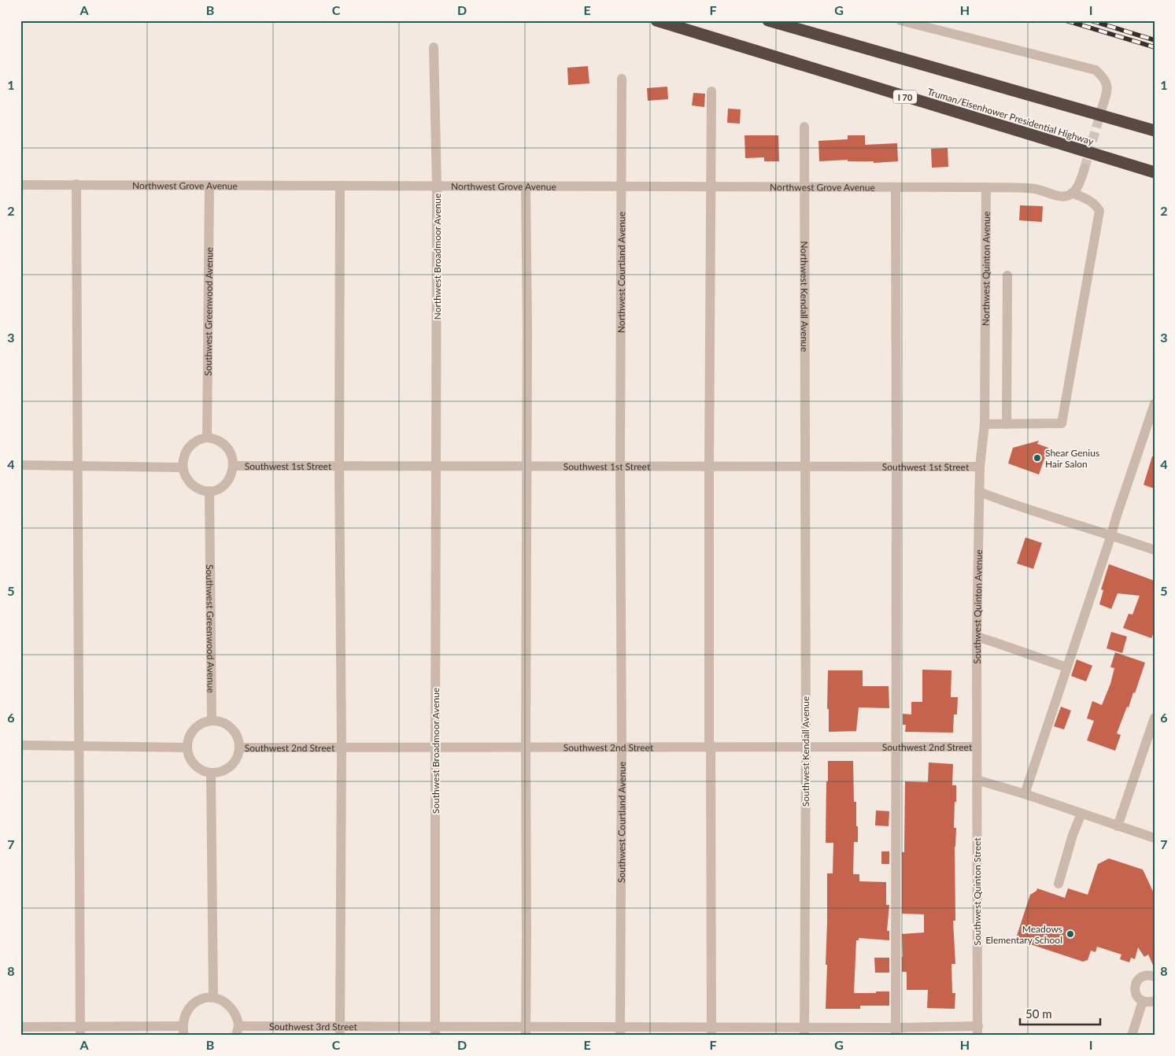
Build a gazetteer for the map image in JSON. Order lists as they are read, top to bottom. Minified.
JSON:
{"streets":{"highway":["I 70","Truman/Eisenhower Presidential Highway"],"street":["Northwest Grove Avenue","Northwest Broadmoor Avenue","Northwest Quinton Avenue","Northwest Courtland Avenue","Northwest Kendall Avenue","Southwest Greenwood Avenue","Southwest 1st Street","Southwest Quinton Avenue","Southwest 2nd Street","Southwest Broadmoor Avenue","Southwest Kendall Avenue","Southwest Courtland Avenue","Southwest Quinton Street","Southwest 3rd Street"]},"crossings":[["Northwest Grove Avenue","Northwest Broadmoor Avenue"],["Northwest Grove Avenue","Northwest Quinton Avenue"],["Northwest Grove Avenue","Northwest Courtland Avenue"],["Northwest Grove Avenue","Northwest Kendall Avenue"],["Northwest Grove Avenue","Southwest Greenwood Avenue"],["Northwest Broadmoor Avenue","Southwest 1st Street"],["Northwest Broadmoor Avenue","Southwest Broadmoor Avenue"],["Northwest Quinton Avenue","Southwest 1st Street"],["Northwest Quinton Avenue","Southwest Quinton Avenue"],["Northwest Courtland Avenue","Southwest 1st Street"],["Northwest Courtland Avenue","Southwest Courtland Avenue"],["Northwest Kendall Avenue","Southwest 1st Street"],["Northwest Kendall Avenue","Southwest Kendall Avenue"],["Southwest Greenwood Avenue","Southwest 1st Street"],["Southwest Greenwood Avenue","Southwest 2nd Street"],["Southwest 1st Street","Southwest Quinton Avenue"],["Southwest 1st Street","Southwest Broadmoor Avenue"],["Southwest 1st Street","Southwest Kendall Avenue"],["Southwest 1st Street","Southwest Courtland Avenue"],["Southwest Quinton Avenue","Southwest 2nd Street"],["Southwest Quinton Avenue","Southwest Quinton Street"],["Southwest 2nd Street","Southwest Broadmoor Avenue"],["Southwest 2nd Street","Southwest Kendall Avenue"],["Southwest 2nd Street","Southwest Courtland Avenue"],["Southwest 2nd Street","Southwest Quinton Street"],["Southwest Broadmoor Avenue","Southwest 3rd Street"],["Southwest Kendall Avenue","Southwest 3rd Street"],["Southwest Courtland Avenue","Southwest 3rd Street"],["Southwest Quinton Street","Southwest 3rd Street"]],"places":["Shear Genius Hair Salon","Meadows Elementary School"],"scale_bar":"50 m","grid":{"columns":["A","B","C","D","E","F","G","H","I"],"rows":["1","2","3","4","5","6","7","8"]}}
